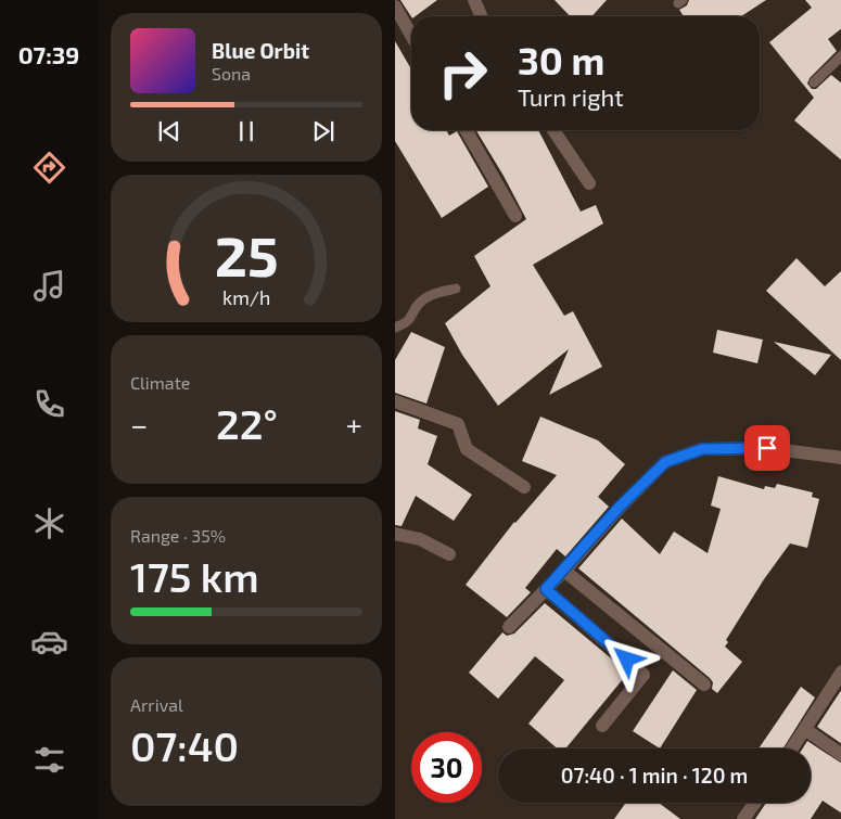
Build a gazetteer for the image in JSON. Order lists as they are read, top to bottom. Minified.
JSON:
{"page":{"tabs":"07:39","turn":["30 m","Turn right"],"song":["Blue Orbit","Sona"],"tile":["Climate",["Range · 35%","175 km"],["Arrival","07:40"]],"heat":["−","22°","+"],"limit":"30","trip":"07:40 · 1 min · 120 m","gauge":["25","km/h"]}}
